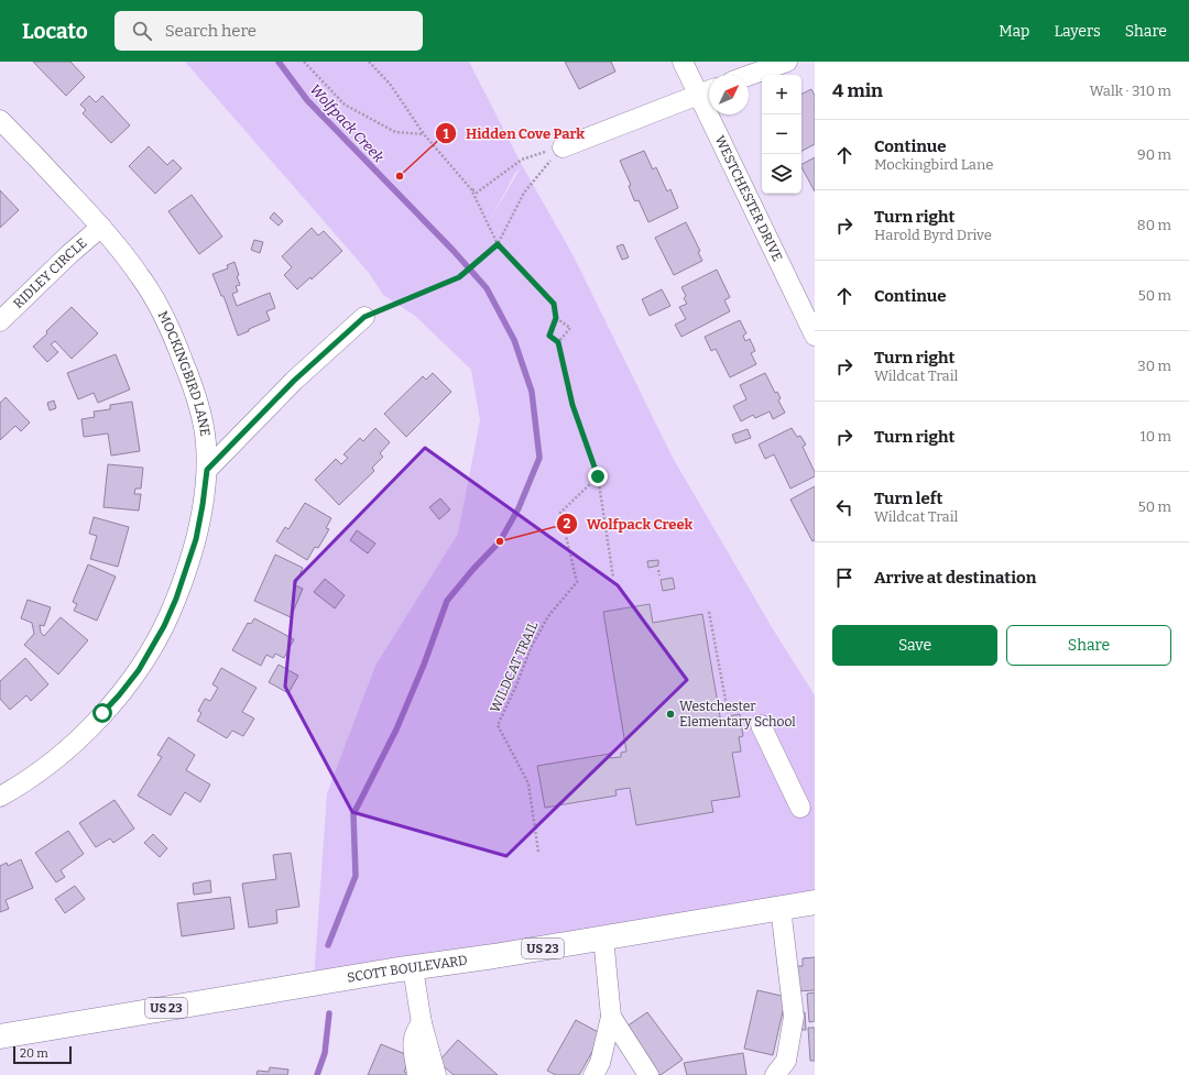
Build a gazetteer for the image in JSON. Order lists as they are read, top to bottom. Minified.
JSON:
{"streets":{"highway":["US 23","SCOTT BOULEVARD"],"street":["WESTCHESTER DRIVE","RIDLEY CIRCLE","MOCKINGBIRD LANE"],"path":["WILDCAT TRAIL"]},"crossings":[["RIDLEY CIRCLE","MOCKINGBIRD LANE"]],"water":["Wolfpack Creek"],"places":["Hidden Cove Park","Wolfpack Creek","Westchester Elementary School"],"scale_bar":"20 m","north":"top right","page":{"header":"Locato","search":"Search here","nav":["Map","Layers","Share"],"heading":["4 min","Walk · 310 m"],"map_buttons":["+","−"],"list":[["Continue","Mockingbird Lane","90 m"],["Turn right","Harold Byrd Drive","80 m"],["Continue","50 m"],["Turn right","Wildcat Trail","30 m"],["Turn right","10 m"],["Turn left","Wildcat Trail","50 m"],"Arrive at destination"],"buttons":["Save","Share"],"scale":"20 m"}}
